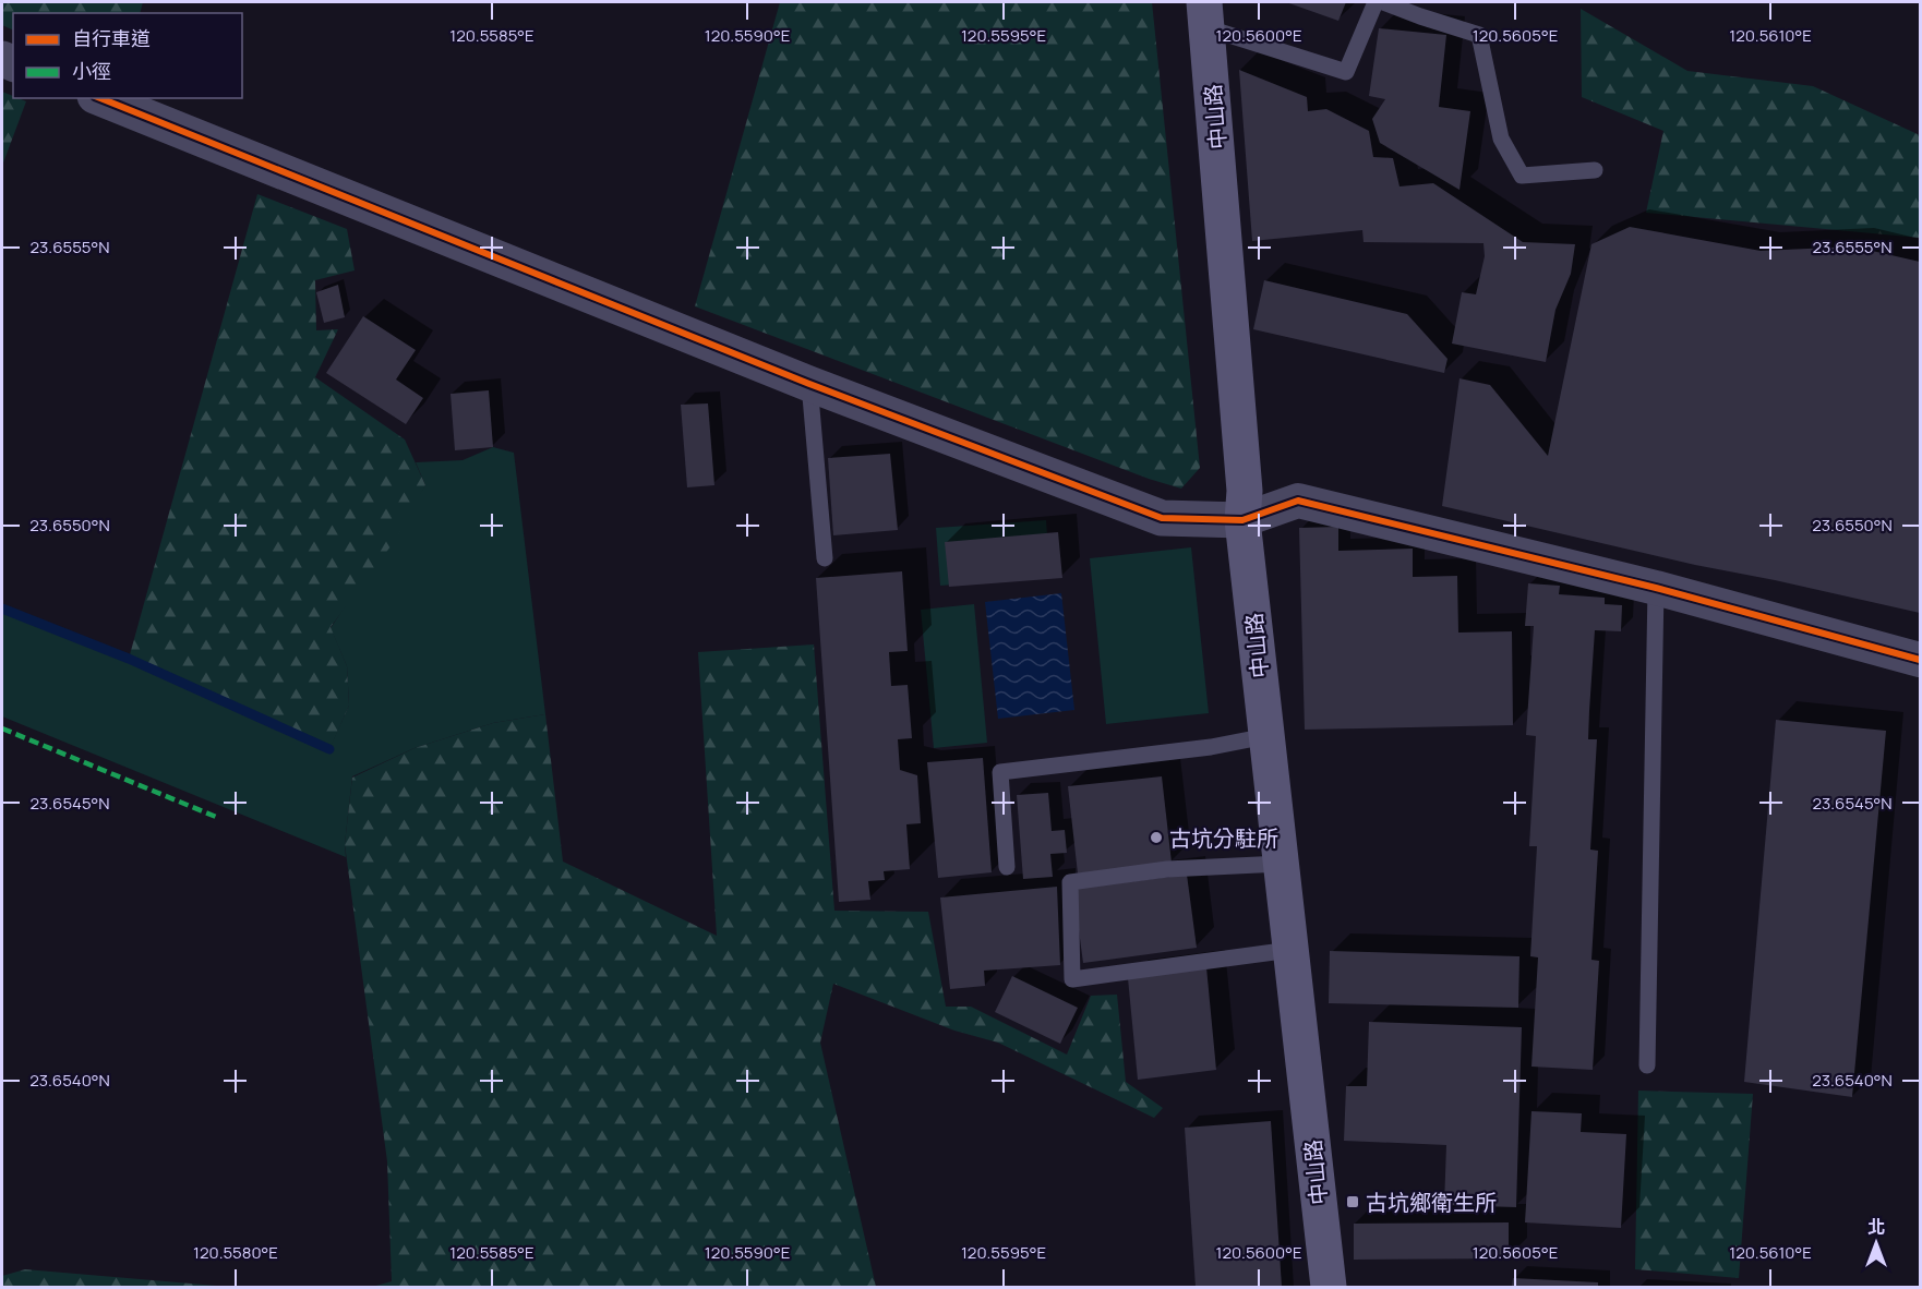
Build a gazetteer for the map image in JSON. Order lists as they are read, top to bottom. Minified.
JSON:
{"streets":{"main road":["中山路"]},"places":{"other":["古坑分駐所"],"transit":["古坑鄉衛生所"]},"legend":["自行車道","小徑"],"north":"top","coordinates":["120.5585°E","120.5590°E","120.5595°E","120.5600°E","120.5605°E","120.5610°E","23.6555°N","23.6550°N","23.6545°N","23.6540°N","120.5580°E"]}
